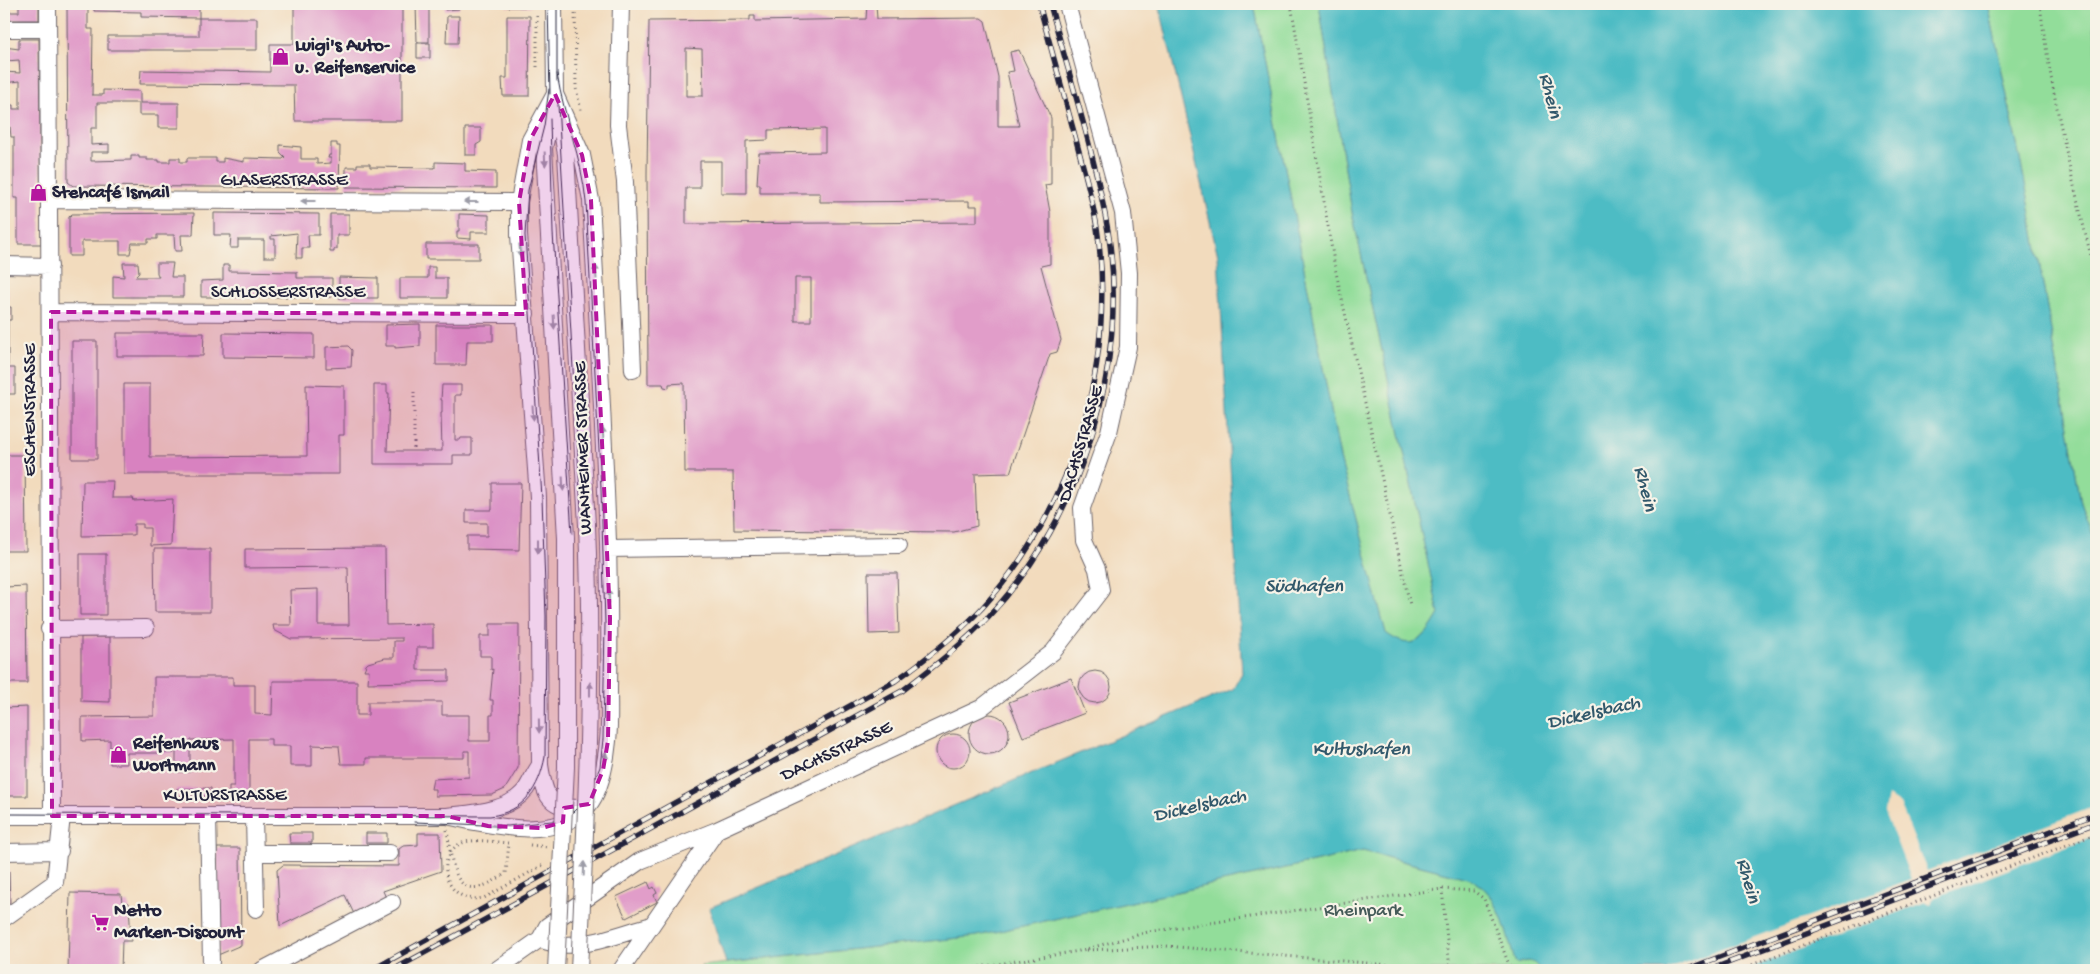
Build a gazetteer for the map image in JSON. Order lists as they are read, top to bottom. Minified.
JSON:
{"streets":{"street":["GLASERSTRASSE","SCHLOSSERSTRASSE","ESCHENSTRASSE","DACHSSTRASSE","WANHEIMER STRASSE","KULTURSTRASSE"]},"crossings":[["GLASERSTRASSE","ESCHENSTRASSE"],["GLASERSTRASSE","WANHEIMER STRASSE"],["SCHLOSSERSTRASSE","ESCHENSTRASSE"],["SCHLOSSERSTRASSE","WANHEIMER STRASSE"],["ESCHENSTRASSE","KULTURSTRASSE"],["WANHEIMER STRASSE","KULTURSTRASSE"]],"one_way":["GLASERSTRASSE"],"water":["Rhein","Südhafen","Dickelsbach","Kultushafen"],"parks":["Rheinpark"],"places":{"shop":["Luigi's Auto- u. Reifenservice","Stehcafé Ismail","Reifenhaus Wortmann"],"supermarket":["Netto Marken-Discount"]}}
